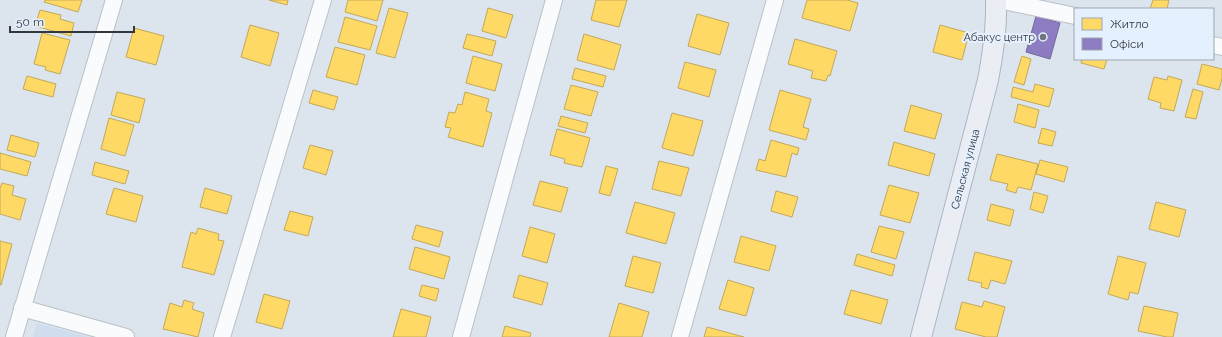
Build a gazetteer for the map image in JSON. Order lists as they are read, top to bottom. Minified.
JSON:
{"streets":{"main road":["Сельская улица"]},"places":["Абакус центр"],"legend":["Житло","Офіси"],"scale_bar":"50 m"}
